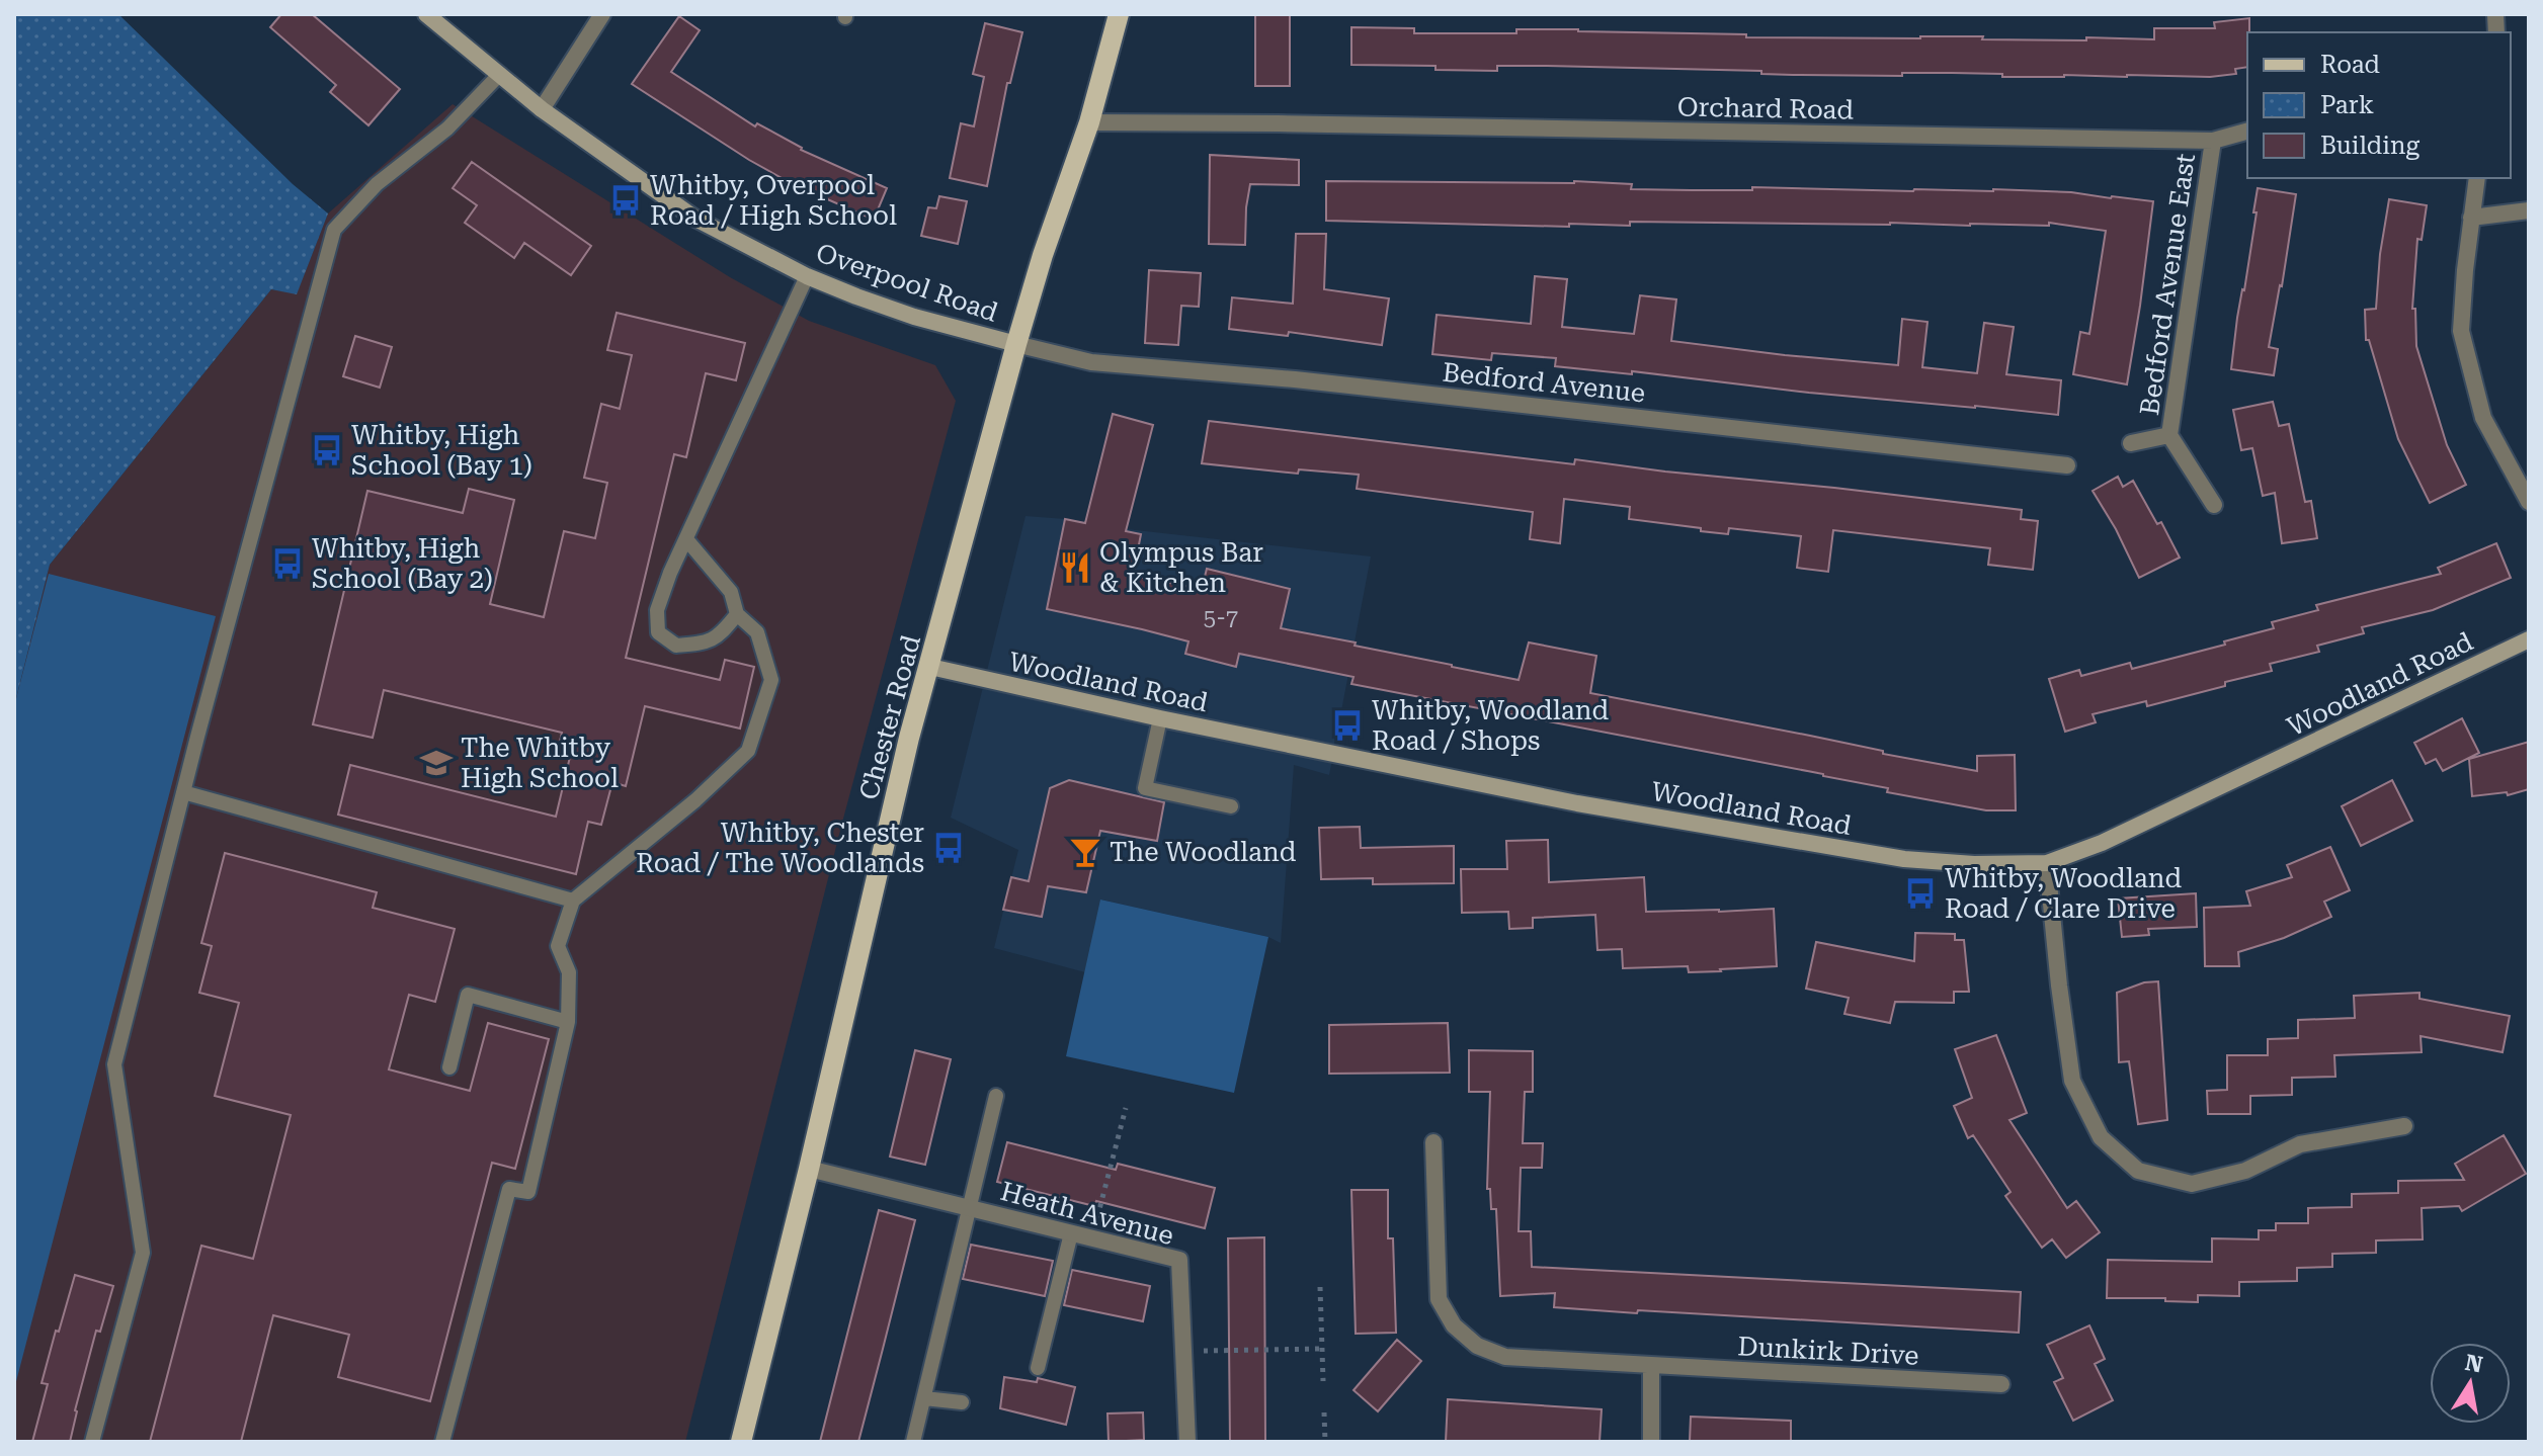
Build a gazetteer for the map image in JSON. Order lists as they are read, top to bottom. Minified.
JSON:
{"streets":{"main road":["Chester Road"],"street":["Orchard Road","Overpool Road","Bedford Avenue East","Bedford Avenue","Woodland Road","Heath Avenue","Dunkirk Drive"]},"crossings":[["Orchard Road","Bedford Avenue East"],["Orchard Road","Chester Road"],["Overpool Road","Bedford Avenue"],["Overpool Road","Chester Road"],["Bedford Avenue","Chester Road"],["Woodland Road","Chester Road"],["Chester Road","Heath Avenue"]],"places":{"bus stop":["Whitby, Overpool Road / High School","Whitby, High School (Bay 1)","Whitby, High School (Bay 2)","Whitby, Woodland Road / Shops","Whitby, Chester Road / The Woodlands","Whitby, Woodland Road / Clare Drive"],"restaurant":["Olympus Bar & Kitchen"],"school or university":["The Whitby High School"],"bar":["The Woodland"]},"house_numbers":["5-7"],"legend":["Road","Park","Building"],"north":"top"}
